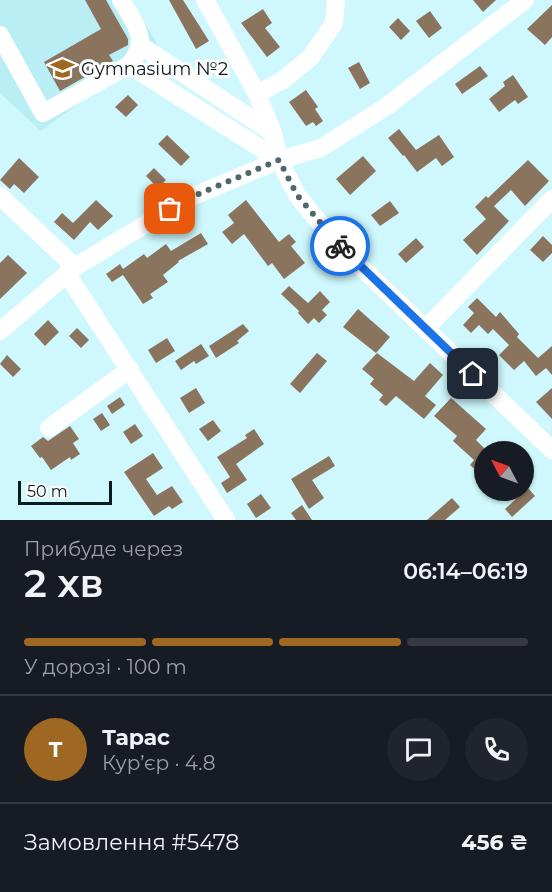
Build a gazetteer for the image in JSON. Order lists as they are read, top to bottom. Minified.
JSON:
{"places":{"school or university":["Gymnasium №2"]},"scale_bar":"50 m","north":"top left","page":{"scale":"50 m","heading":["2 хв","Прибуде через","06:14–06:19"],"panel":["Тарас","Кур’єр · 4.8","Замовлення #5478","456 ₴"],"bar":"У дорозі · 100 m","round":"Т"}}
